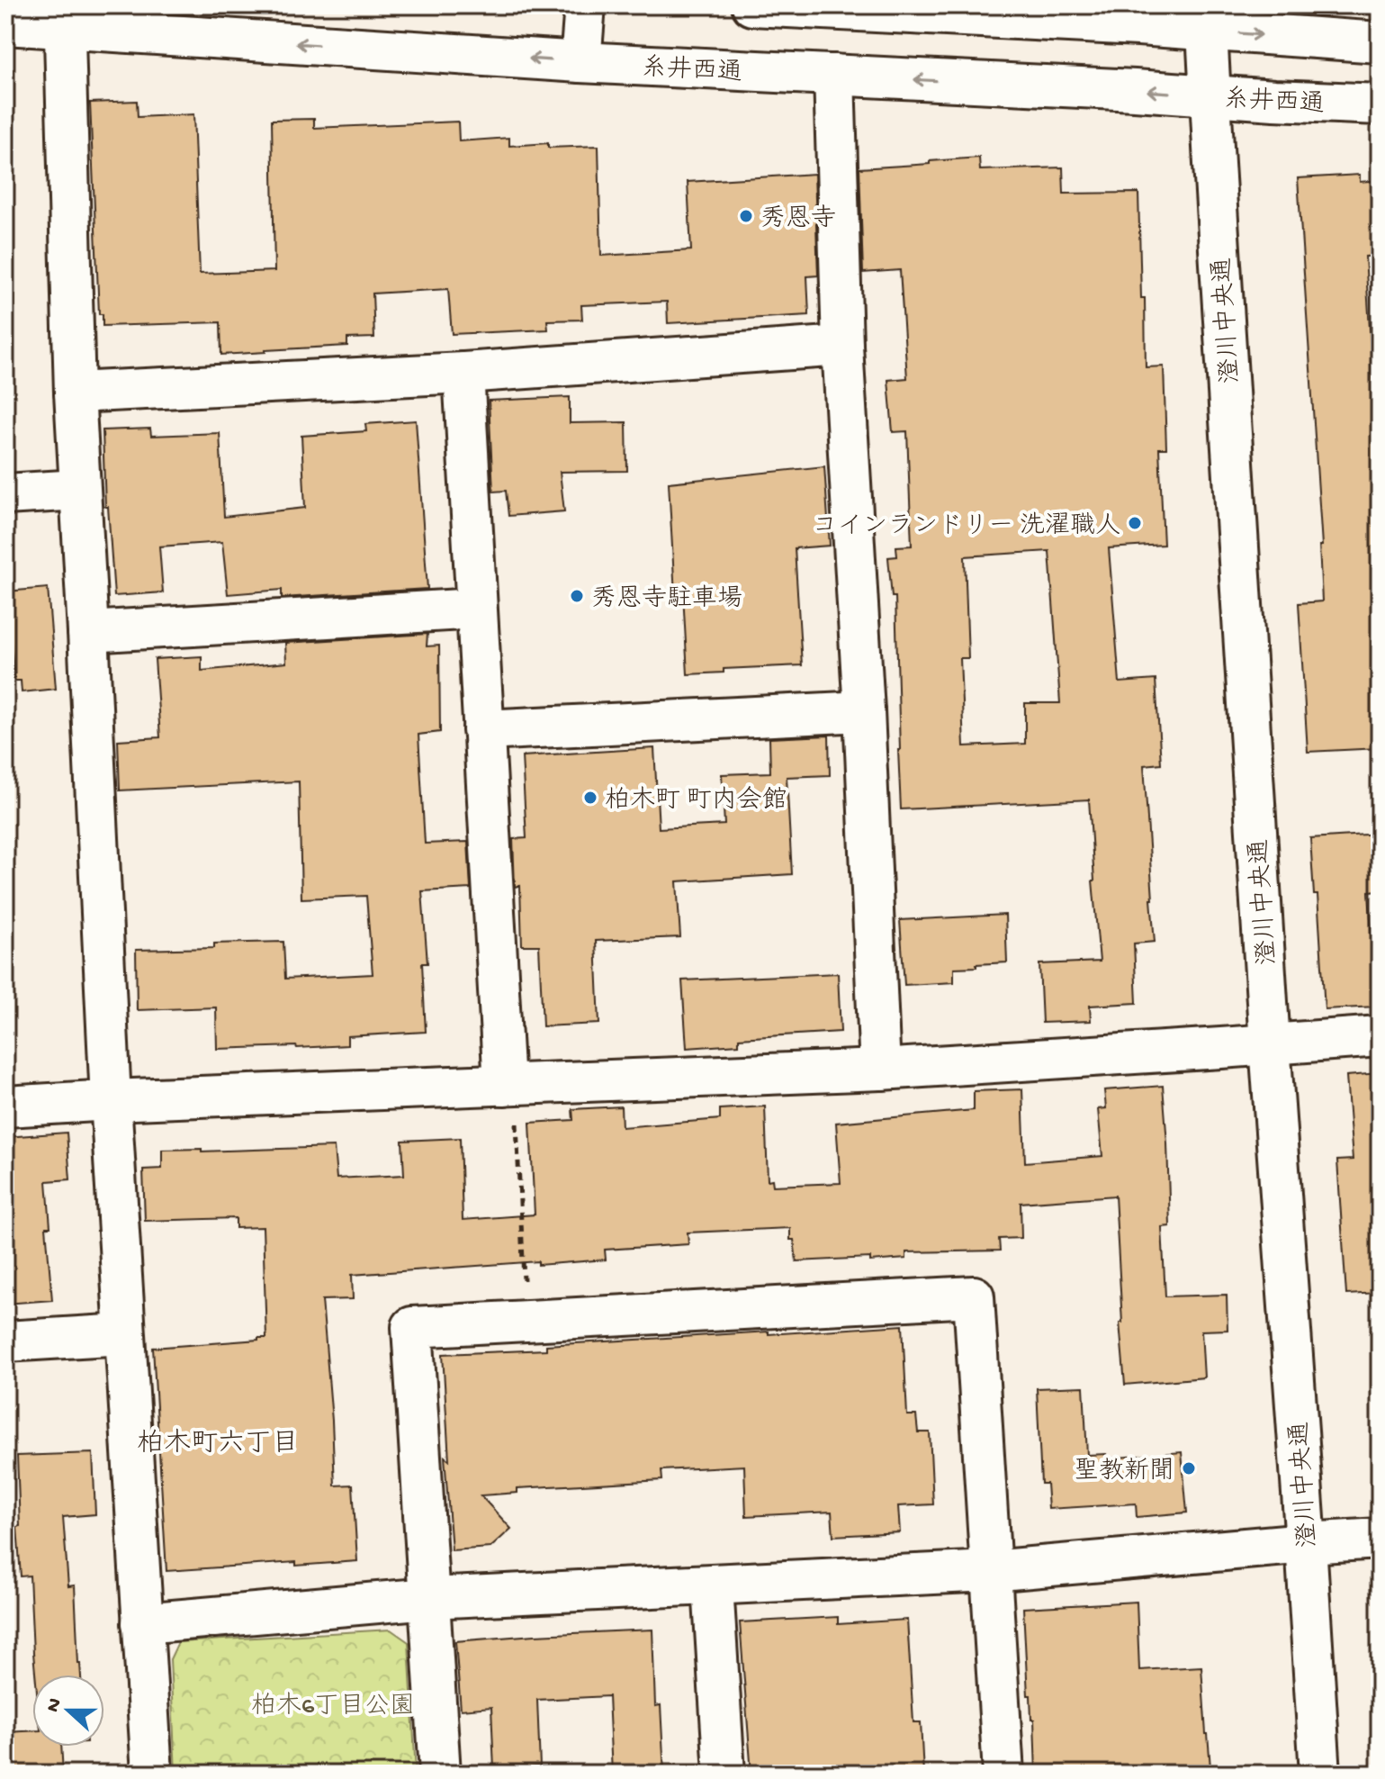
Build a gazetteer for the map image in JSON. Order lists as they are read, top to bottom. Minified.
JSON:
{"streets":{"street":["糸井西通","澄川中央通"]},"crossings":[["糸井西通","澄川中央通"]],"districts":["柏木町六丁目"],"parks":["柏木6丁目公園"],"places":["秀恩寺","コインランドリー 洗濯職人","秀恩寺駐車場","柏木町 町内会館","聖教新聞"],"north":"left"}
